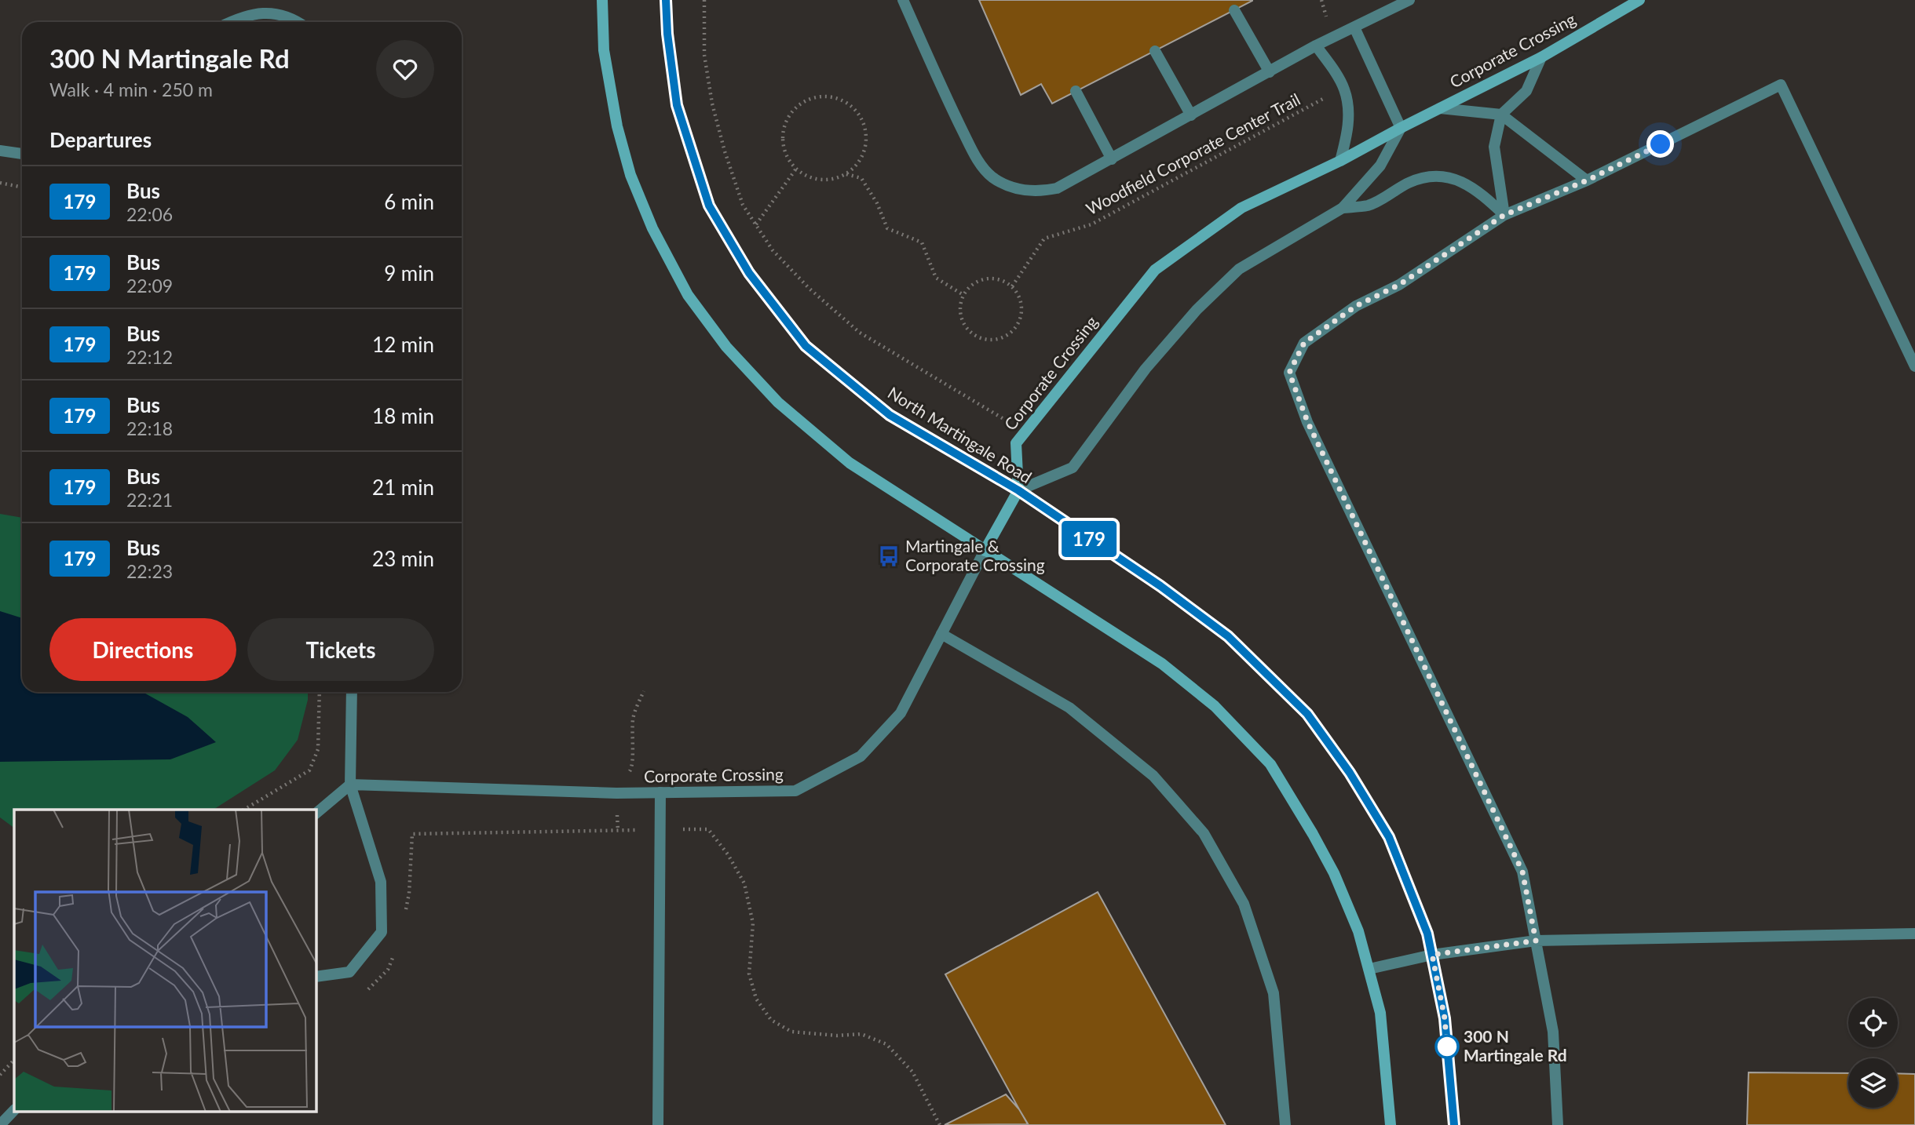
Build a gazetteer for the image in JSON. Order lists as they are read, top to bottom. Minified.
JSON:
{"streets":{"street":["Corporate Crossing","North Martingale Road"],"path":["Woodfield Corporate Center Trail"]},"crossings":[["Corporate Crossing","North Martingale Road"]],"places":{"bus stop":["Martingale & Corporate Crossing"],"other":["300 N Martingale Rd"]},"lines":["bus line 179"],"page":{"on_map":"179","heading":[["300 N Martingale Rd","Walk · 4 min · 250 m"],"Departures"],"list":[{"mark":"179","name":"Bus","note":"22:06","value":"6 min"},{"mark":"179","name":"Bus","note":"22:09","value":"9 min"},{"mark":"179","name":"Bus","note":"22:12","value":"12 min"},{"mark":"179","name":"Bus","note":"22:18","value":"18 min"},{"mark":"179","name":"Bus","note":"22:21","value":"21 min"},{"mark":"179","name":"Bus","note":"22:23","value":"23 min"}],"buttons":["Directions","Tickets"]}}
